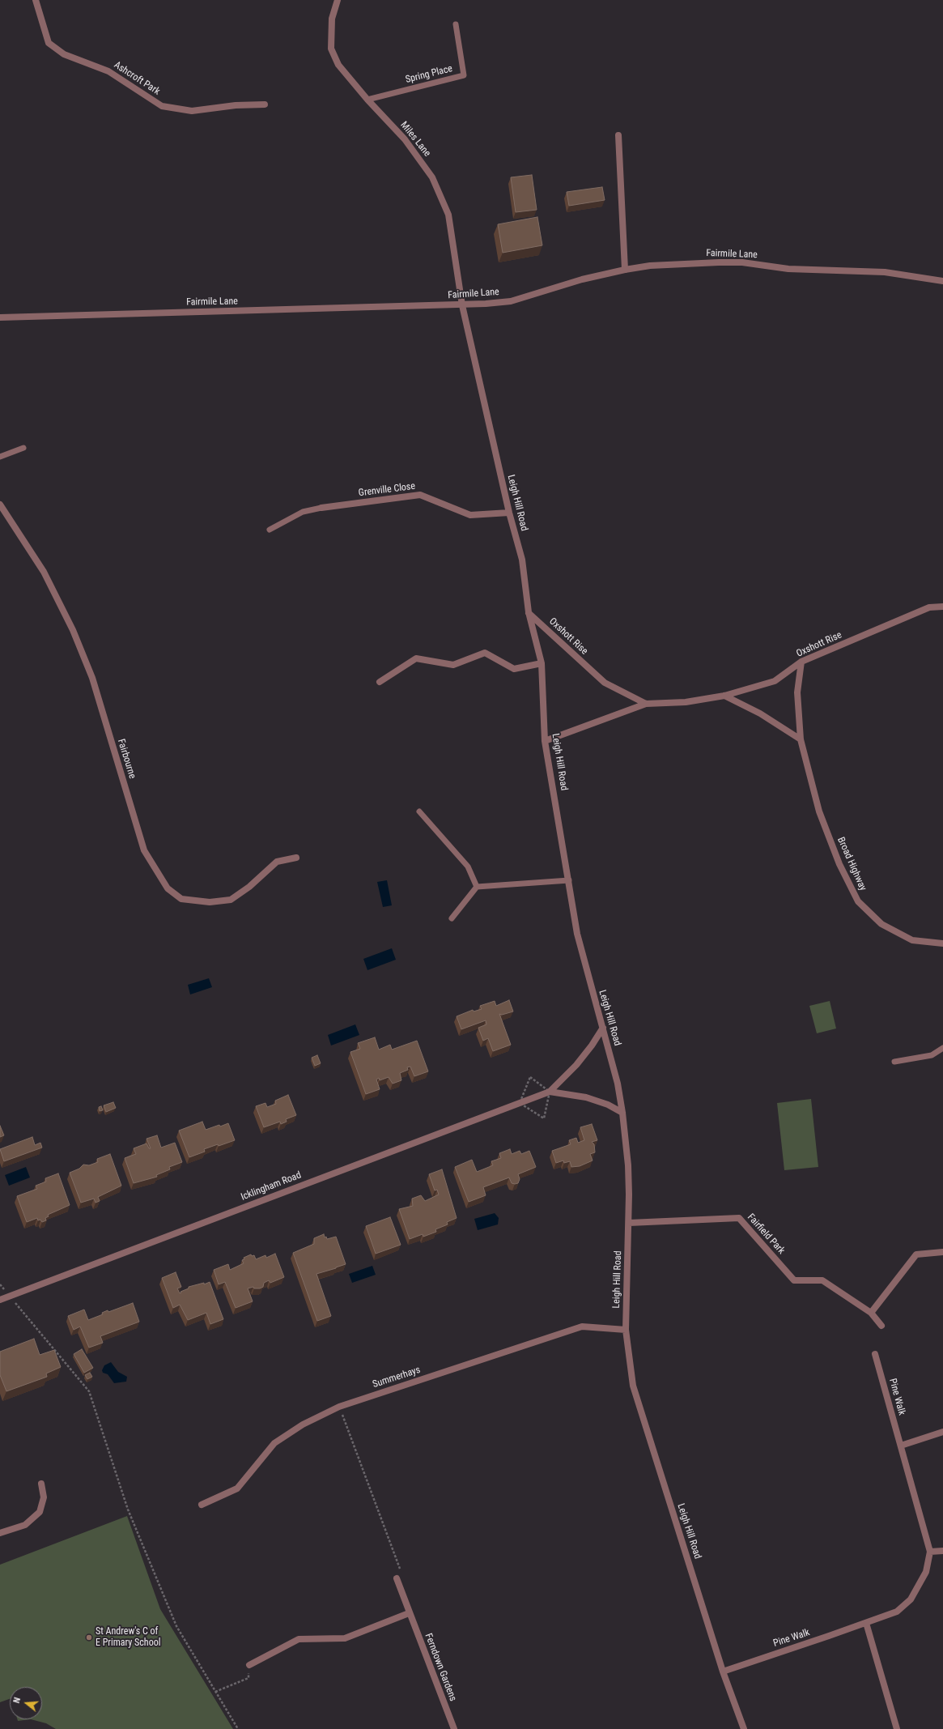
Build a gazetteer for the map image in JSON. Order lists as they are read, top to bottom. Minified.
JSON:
{"streets":{"street":["Ashcroft Park","Miles Lane","Fairmile Lane","Grenville Close","Leigh Hill Road","Oxshott Rise","Fairbourne","Broad Highway","Icklingham Road","Fairfield Park","Summerhays","Pine Walk","Ferndown Gardens"],"lane":["Spring Place"]},"crossings":[["Spring Place","Miles Lane"],["Miles Lane","Fairmile Lane"],["Miles Lane","Leigh Hill Road"],["Fairmile Lane","Leigh Hill Road"],["Grenville Close","Leigh Hill Road"],["Leigh Hill Road","Oxshott Rise"],["Leigh Hill Road","Icklingham Road"],["Leigh Hill Road","Fairfield Park"],["Leigh Hill Road","Summerhays"],["Leigh Hill Road","Pine Walk"],["Oxshott Rise","Broad Highway"]],"places":["St Andrew's C of E Primary School"],"north":"left"}
